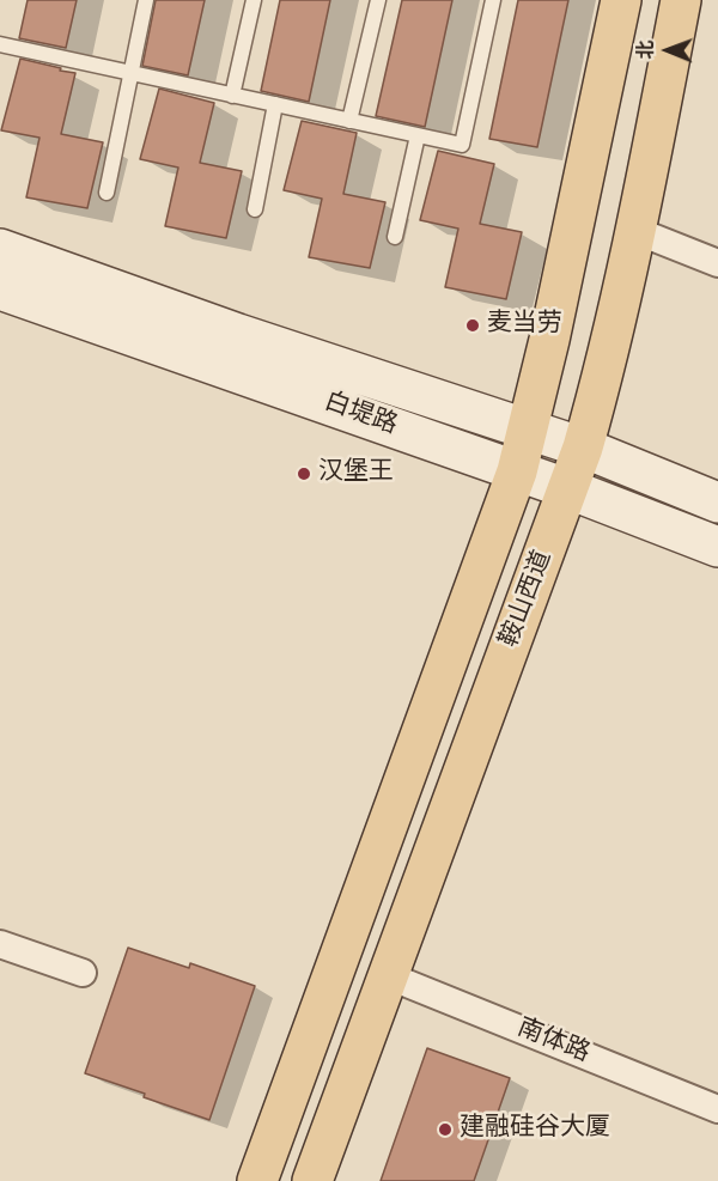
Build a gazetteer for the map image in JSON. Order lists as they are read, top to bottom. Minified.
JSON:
{"streets":{"main road":["白堤路","鞍山西道"],"street":["南体路"]},"crossings":[["白堤路","鞍山西道"],["鞍山西道","南体路"]],"places":["麦当劳","汉堡王","建融硅谷大厦"],"north":"left"}
